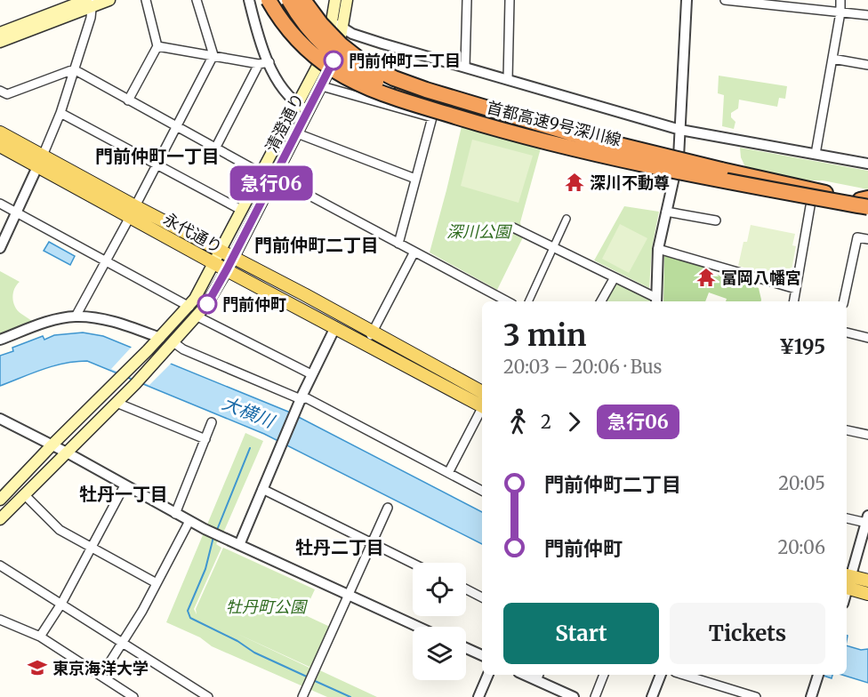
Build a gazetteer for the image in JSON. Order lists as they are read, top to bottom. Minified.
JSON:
{"streets":{"highway":["首都高速9号深川線"],"main road":["清澄通り","永代通り"]},"crossings":[["清澄通り","永代通り"]],"districts":["門前仲町一丁目","門前仲町二丁目","牡丹一丁目","牡丹二丁目"],"water":["大横川"],"parks":["深川公園","牡丹町公園"],"places":{"other":["門前仲町二丁目","門前仲町"],"temple":["深川不動尊","富岡八幡宮"],"school or university":["東京海洋大学"]},"lines":["bus line 急行06"],"page":{"on_map":"急行06","heading":["3 min","20:03 – 20:06 · Bus","¥195"],"legs":["2","急行06"],"list":[{"name":"門前仲町二丁目","value":"20:05"},{"name":"門前仲町","value":"20:06"}],"buttons":["Start","Tickets"]}}
